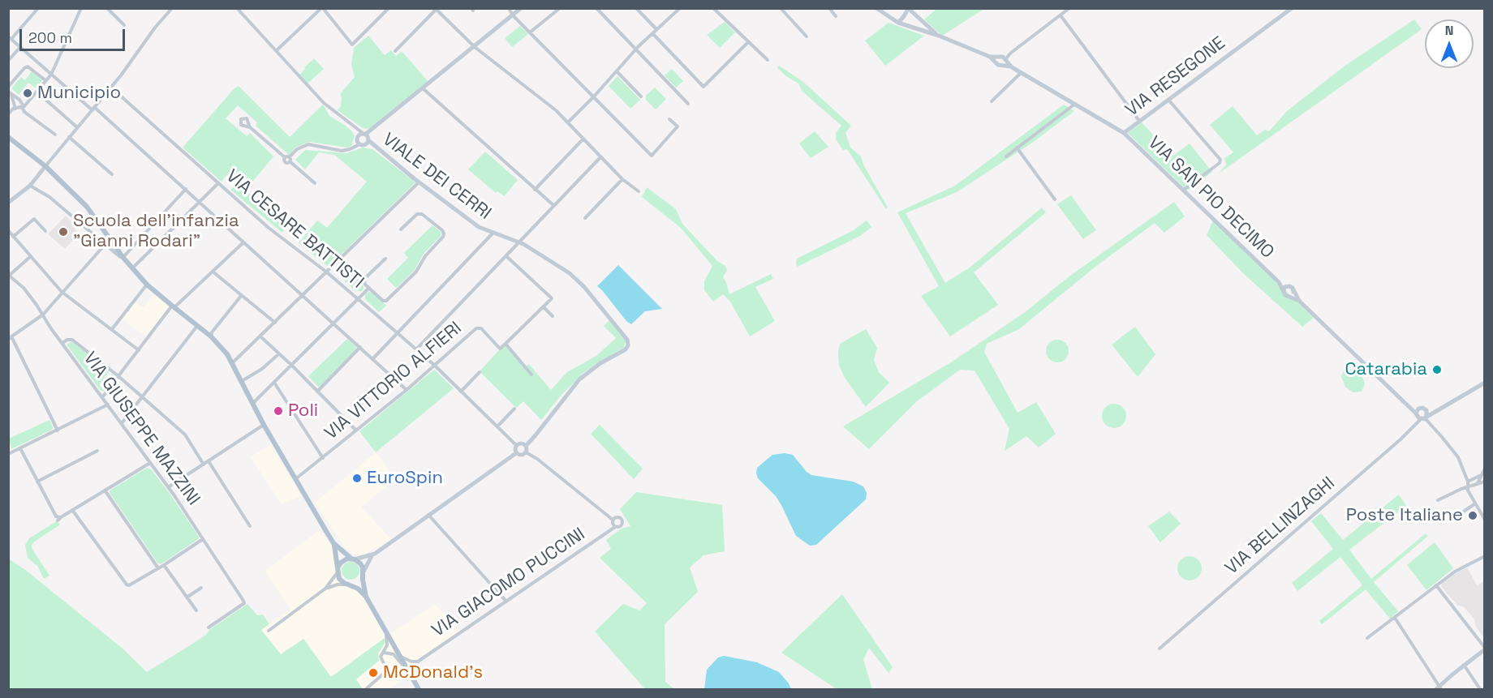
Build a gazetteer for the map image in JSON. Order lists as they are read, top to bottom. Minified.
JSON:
{"streets":{"street":["VIA RESEGONE","VIALE DEI CERRI","VIA SAN PIO DECIMO","VIA CESARE BATTISTI","VIA VITTORIO ALFIERI","VIA GIUSEPPE MAZZINI","VIA BELLINZAGHI","VIA GIACOMO PUCCINI"]},"crossings":[["VIA RESEGONE","VIA SAN PIO DECIMO"],["VIALE DEI CERRI","VIA CESARE BATTISTI"],["VIA CESARE BATTISTI","VIA VITTORIO ALFIERI"]],"places":["Municipio","Scuola dell'infanzia \"Gianni Rodari\"","Catarabia","Poli","EuroSpin","Poste Italiane","McDonald's"],"scale_bar":"200 m","north":"top"}
